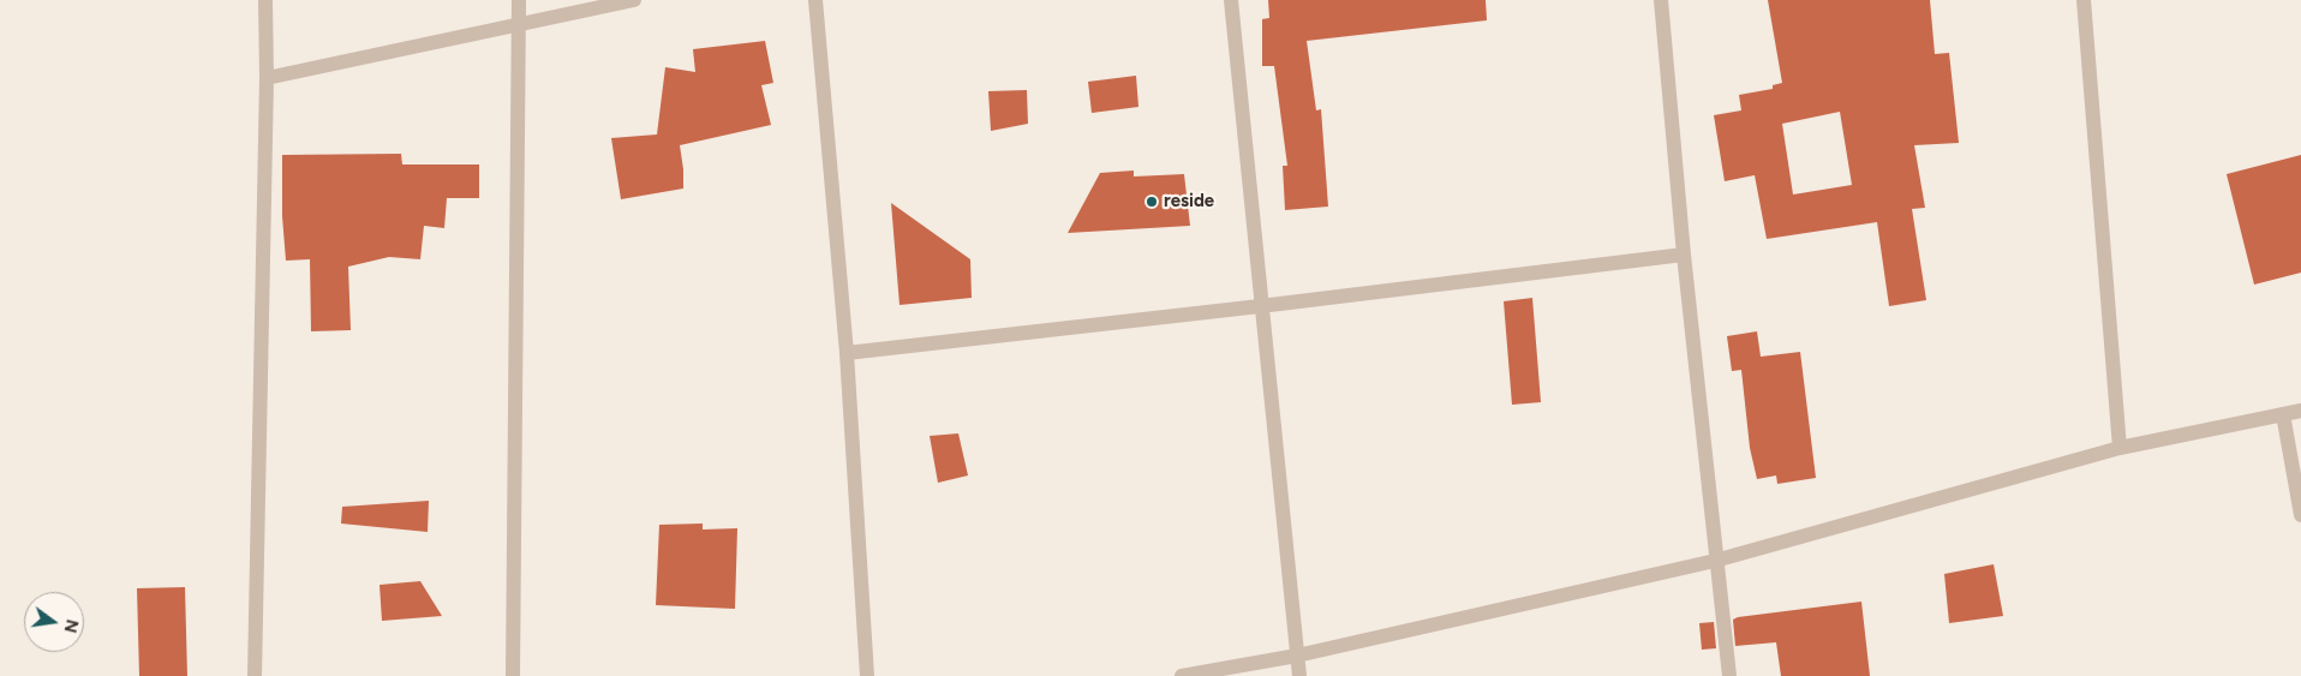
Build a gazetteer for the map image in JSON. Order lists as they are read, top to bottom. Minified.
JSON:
{"places":["reside"],"north":"right"}
